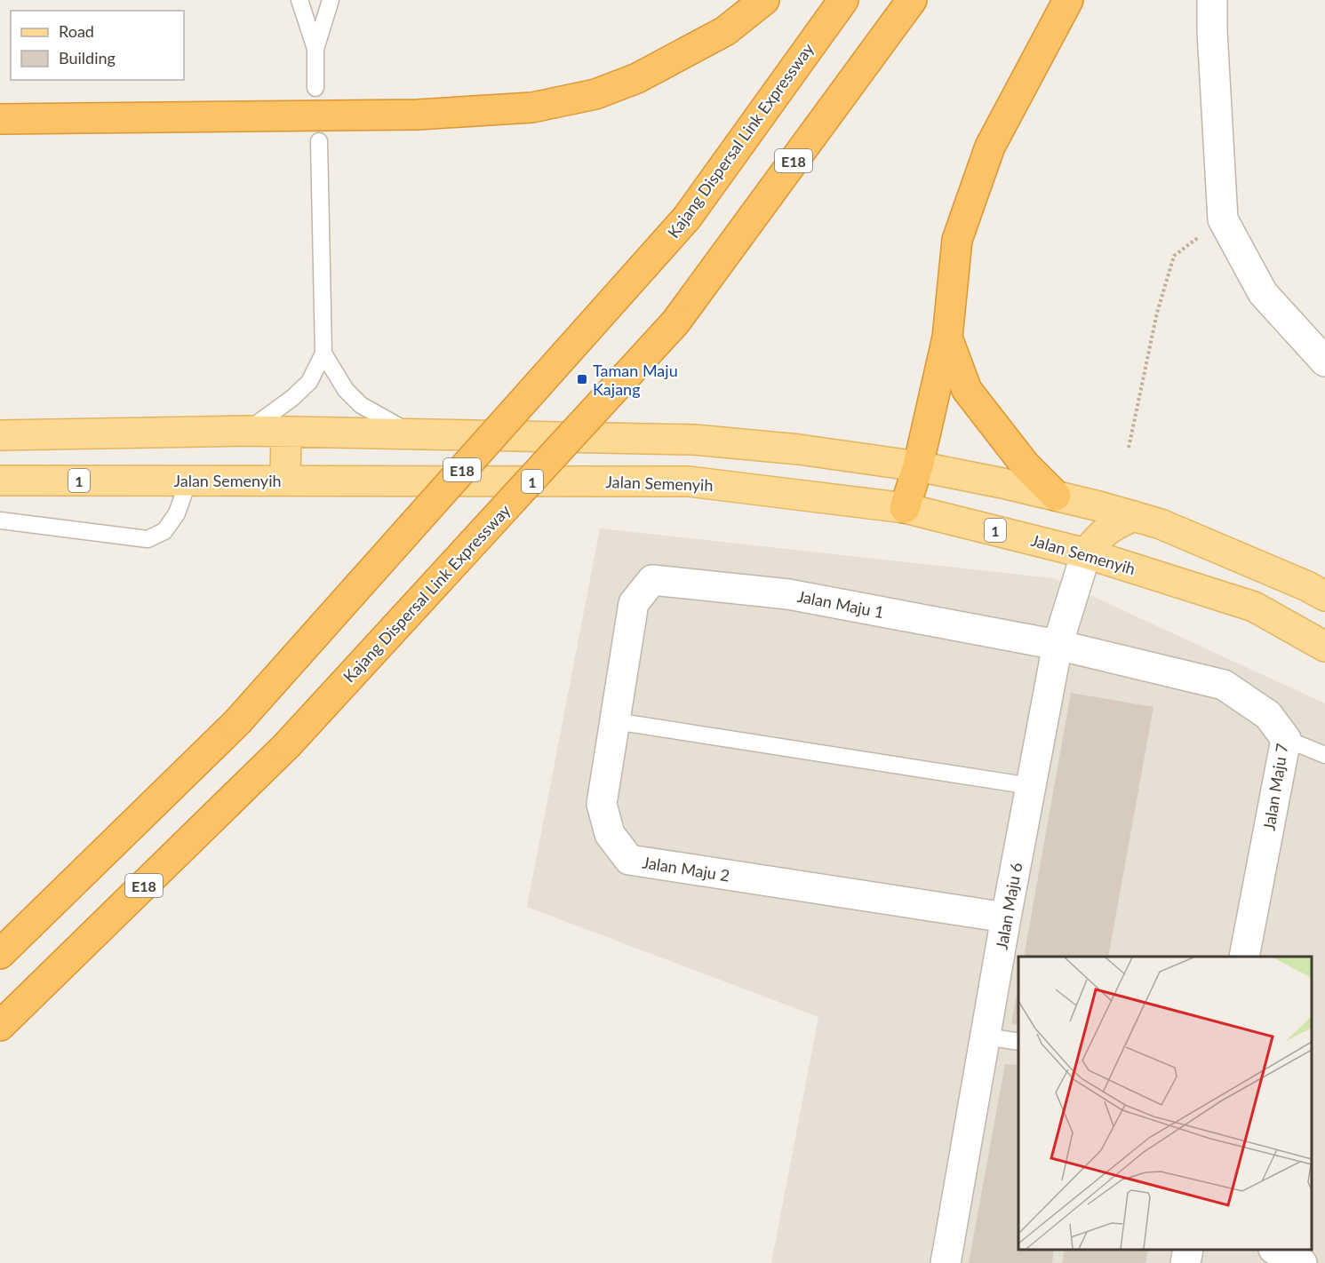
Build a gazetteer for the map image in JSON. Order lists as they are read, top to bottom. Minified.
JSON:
{"streets":{"highway":["Kajang Dispersal Link Expressway","E18"],"main road":["1","Jalan Semenyih"],"street":["Jalan Maju 1","Jalan Maju 7","Jalan Maju 2","Jalan Maju 6"]},"crossings":[["Jalan Semenyih","Jalan Maju 6"],["Jalan Maju 1","Jalan Maju 7"],["Jalan Maju 1","Jalan Maju 2"],["Jalan Maju 1","Jalan Maju 6"],["Jalan Maju 7","Jalan Maju 6"],["Jalan Maju 2","Jalan Maju 6"]],"places":{"transit":["Taman Maju Kajang"]},"legend":["Road","Building"]}
